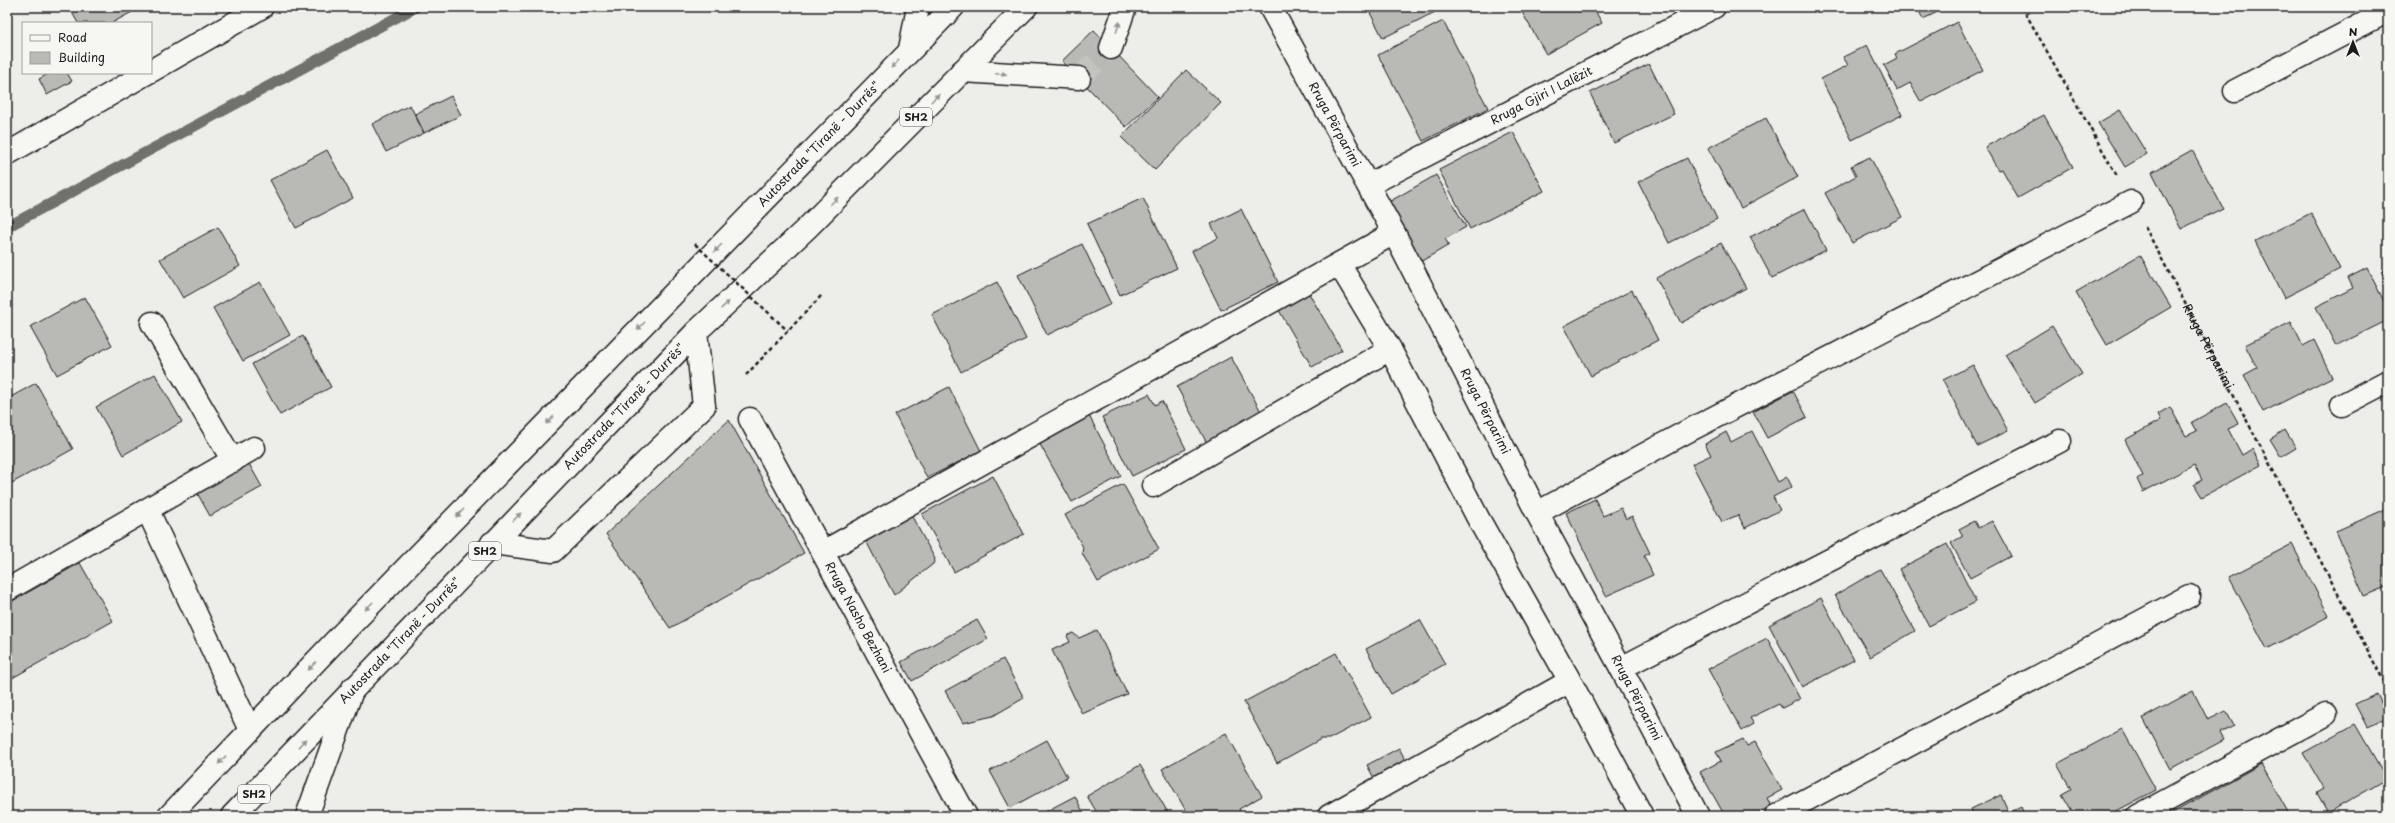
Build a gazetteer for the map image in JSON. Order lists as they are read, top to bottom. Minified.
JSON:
{"streets":{"main road":["Rruga Gjiri I Lalëzit","SH2","Rruga Përparimi","Autostrada \"Tiranë - Durrës\"","Rruga Nasho Bezhani"]},"crossings":[["Rruga Gjiri I Lalëzit","Rruga Përparimi"]],"legend":["Road","Building"],"north":"top"}
